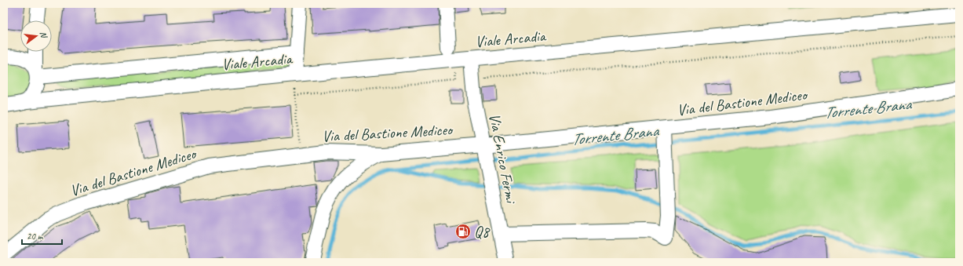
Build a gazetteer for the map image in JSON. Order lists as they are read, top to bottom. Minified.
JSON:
{"streets":{"street":["Viale Arcadia","Via del Bastione Mediceo","Via Enrico Fermi"]},"crossings":[["Viale Arcadia","Via Enrico Fermi"],["Via del Bastione Mediceo","Via Enrico Fermi"]],"water":["Torrente Brana"],"places":{"fuel station":["Q8"]},"scale_bar":"20 m","north":"right"}
